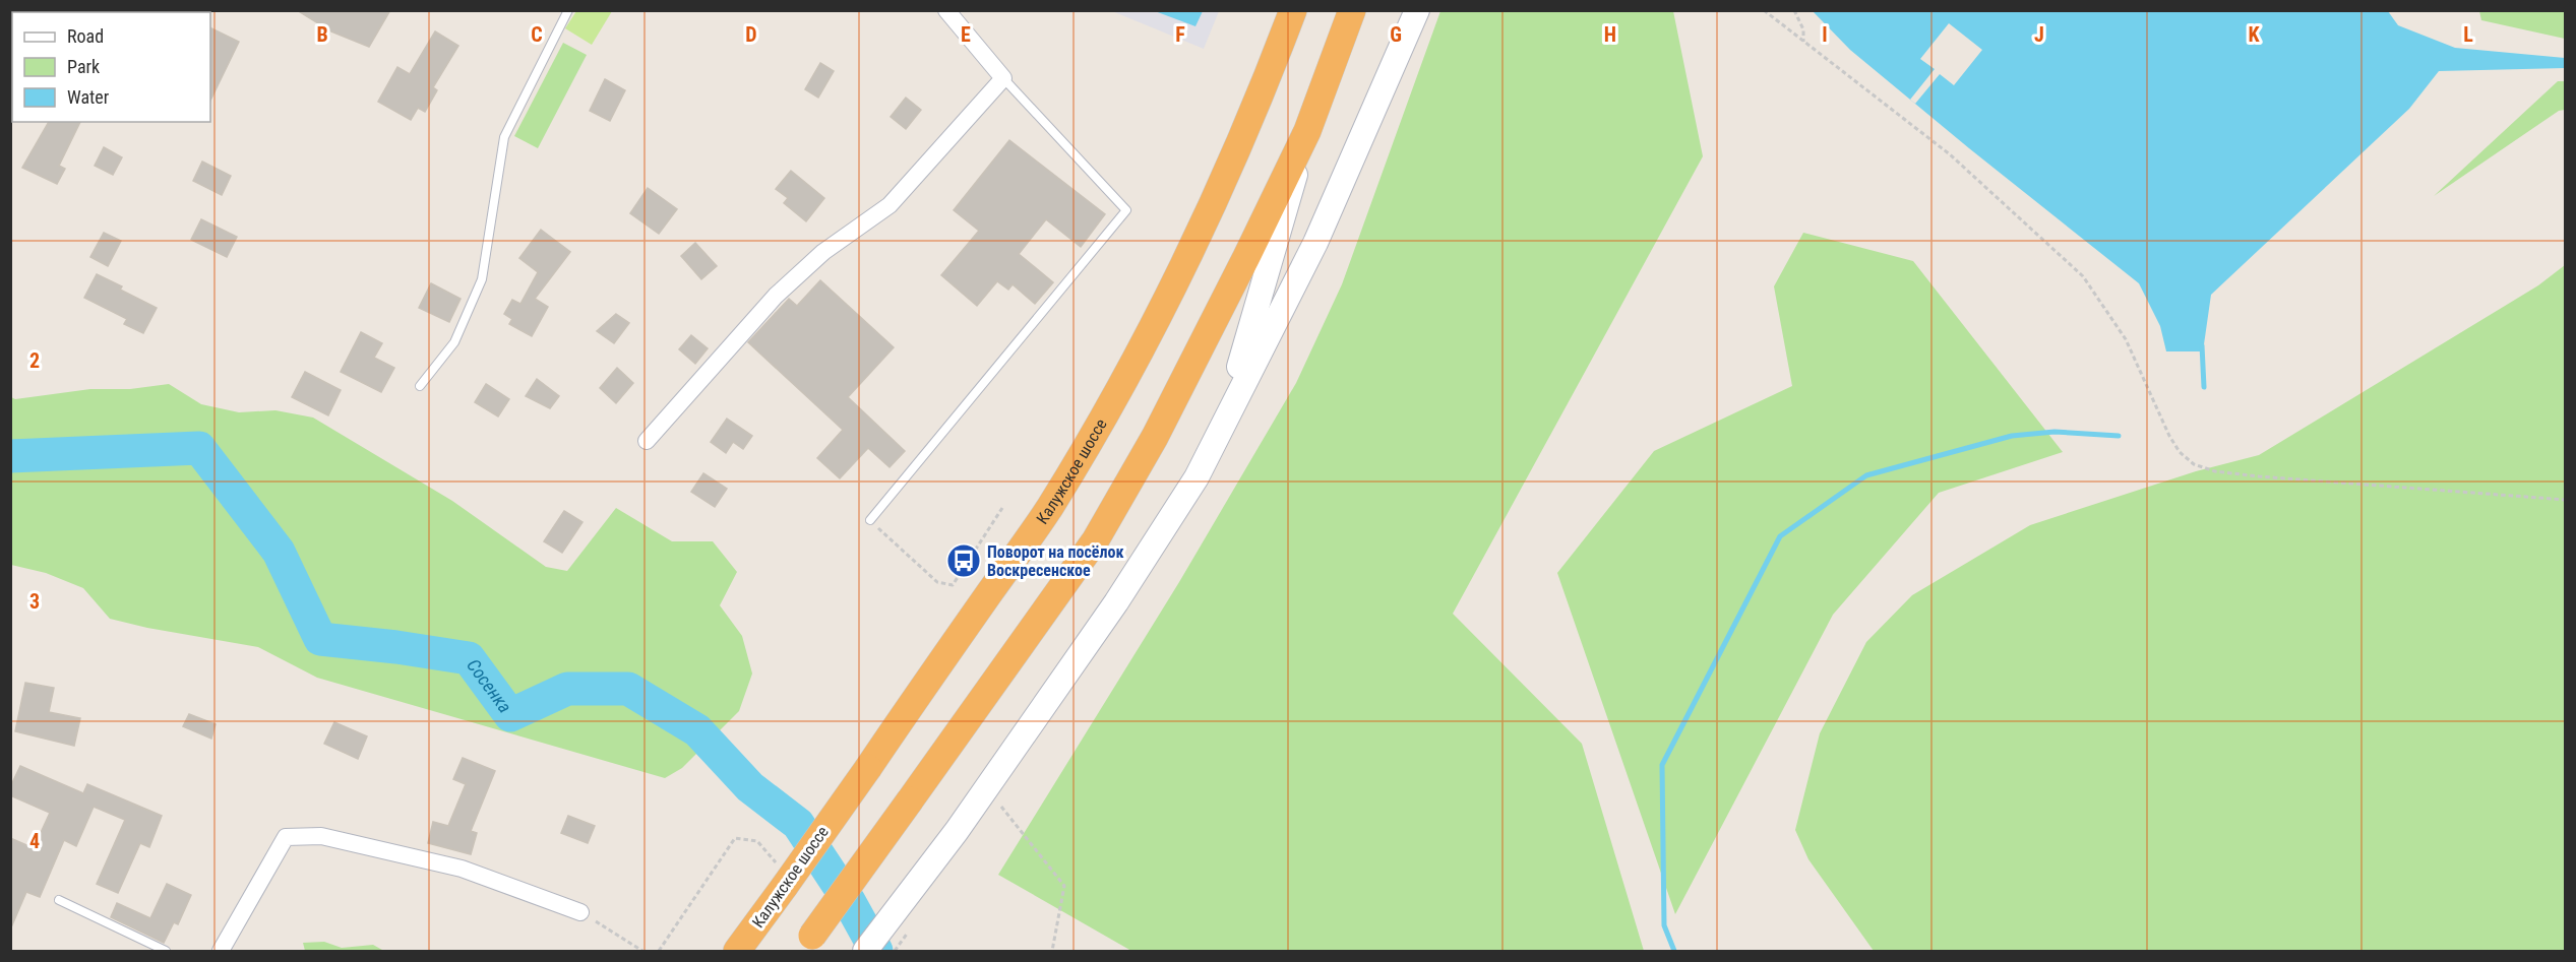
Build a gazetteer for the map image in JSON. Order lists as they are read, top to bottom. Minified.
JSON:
{"streets":{"highway":["Калужское шоссе"]},"water":["Сосенка"],"places":{"bus stop":["Поворот на посёлок Воскресенское"]},"legend":["Road","Park","Water"],"grid":{"columns":["B","C","D","E","F","G","H","I","J","K","L"],"rows":["2","3","4"]}}
